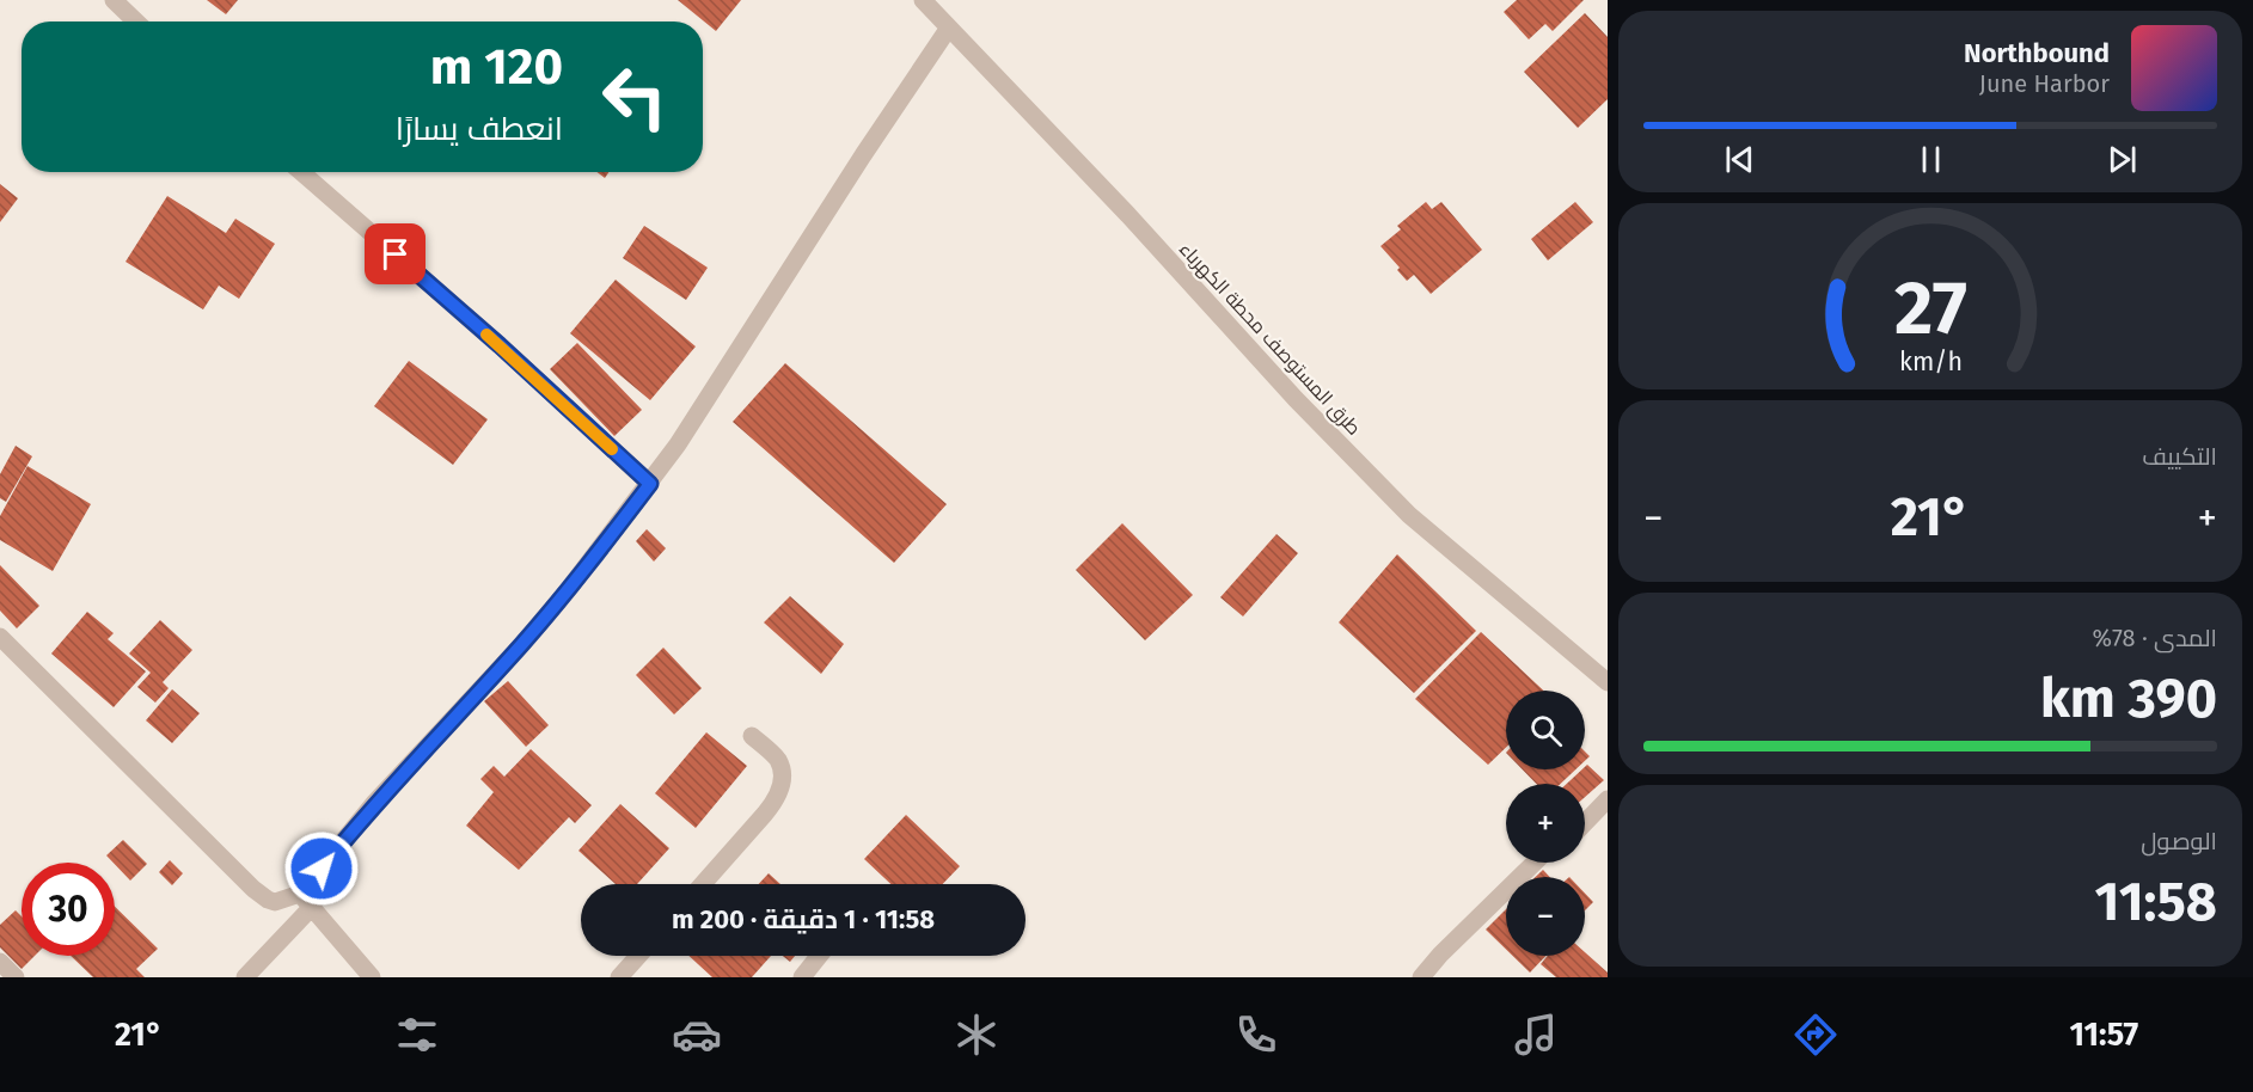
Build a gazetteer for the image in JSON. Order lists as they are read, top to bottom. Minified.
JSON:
{"streets":{"street":["طرق المستوصف محطة الكهرباء"]},"page":{"turn":["120 m","انعطف يسارًا"],"song":["Northbound","June Harbor"],"tile":["التكييف",["المدى · 78%","390 km"],["الوصول","11:58"]],"heat":["−","21°","+"],"map_buttons":["+","−"],"limit":"30","trip":"11:58 · 1 دقيقة · 200 m","tabs":["11:57","21°"],"gauge":["27","km/h"]}}
